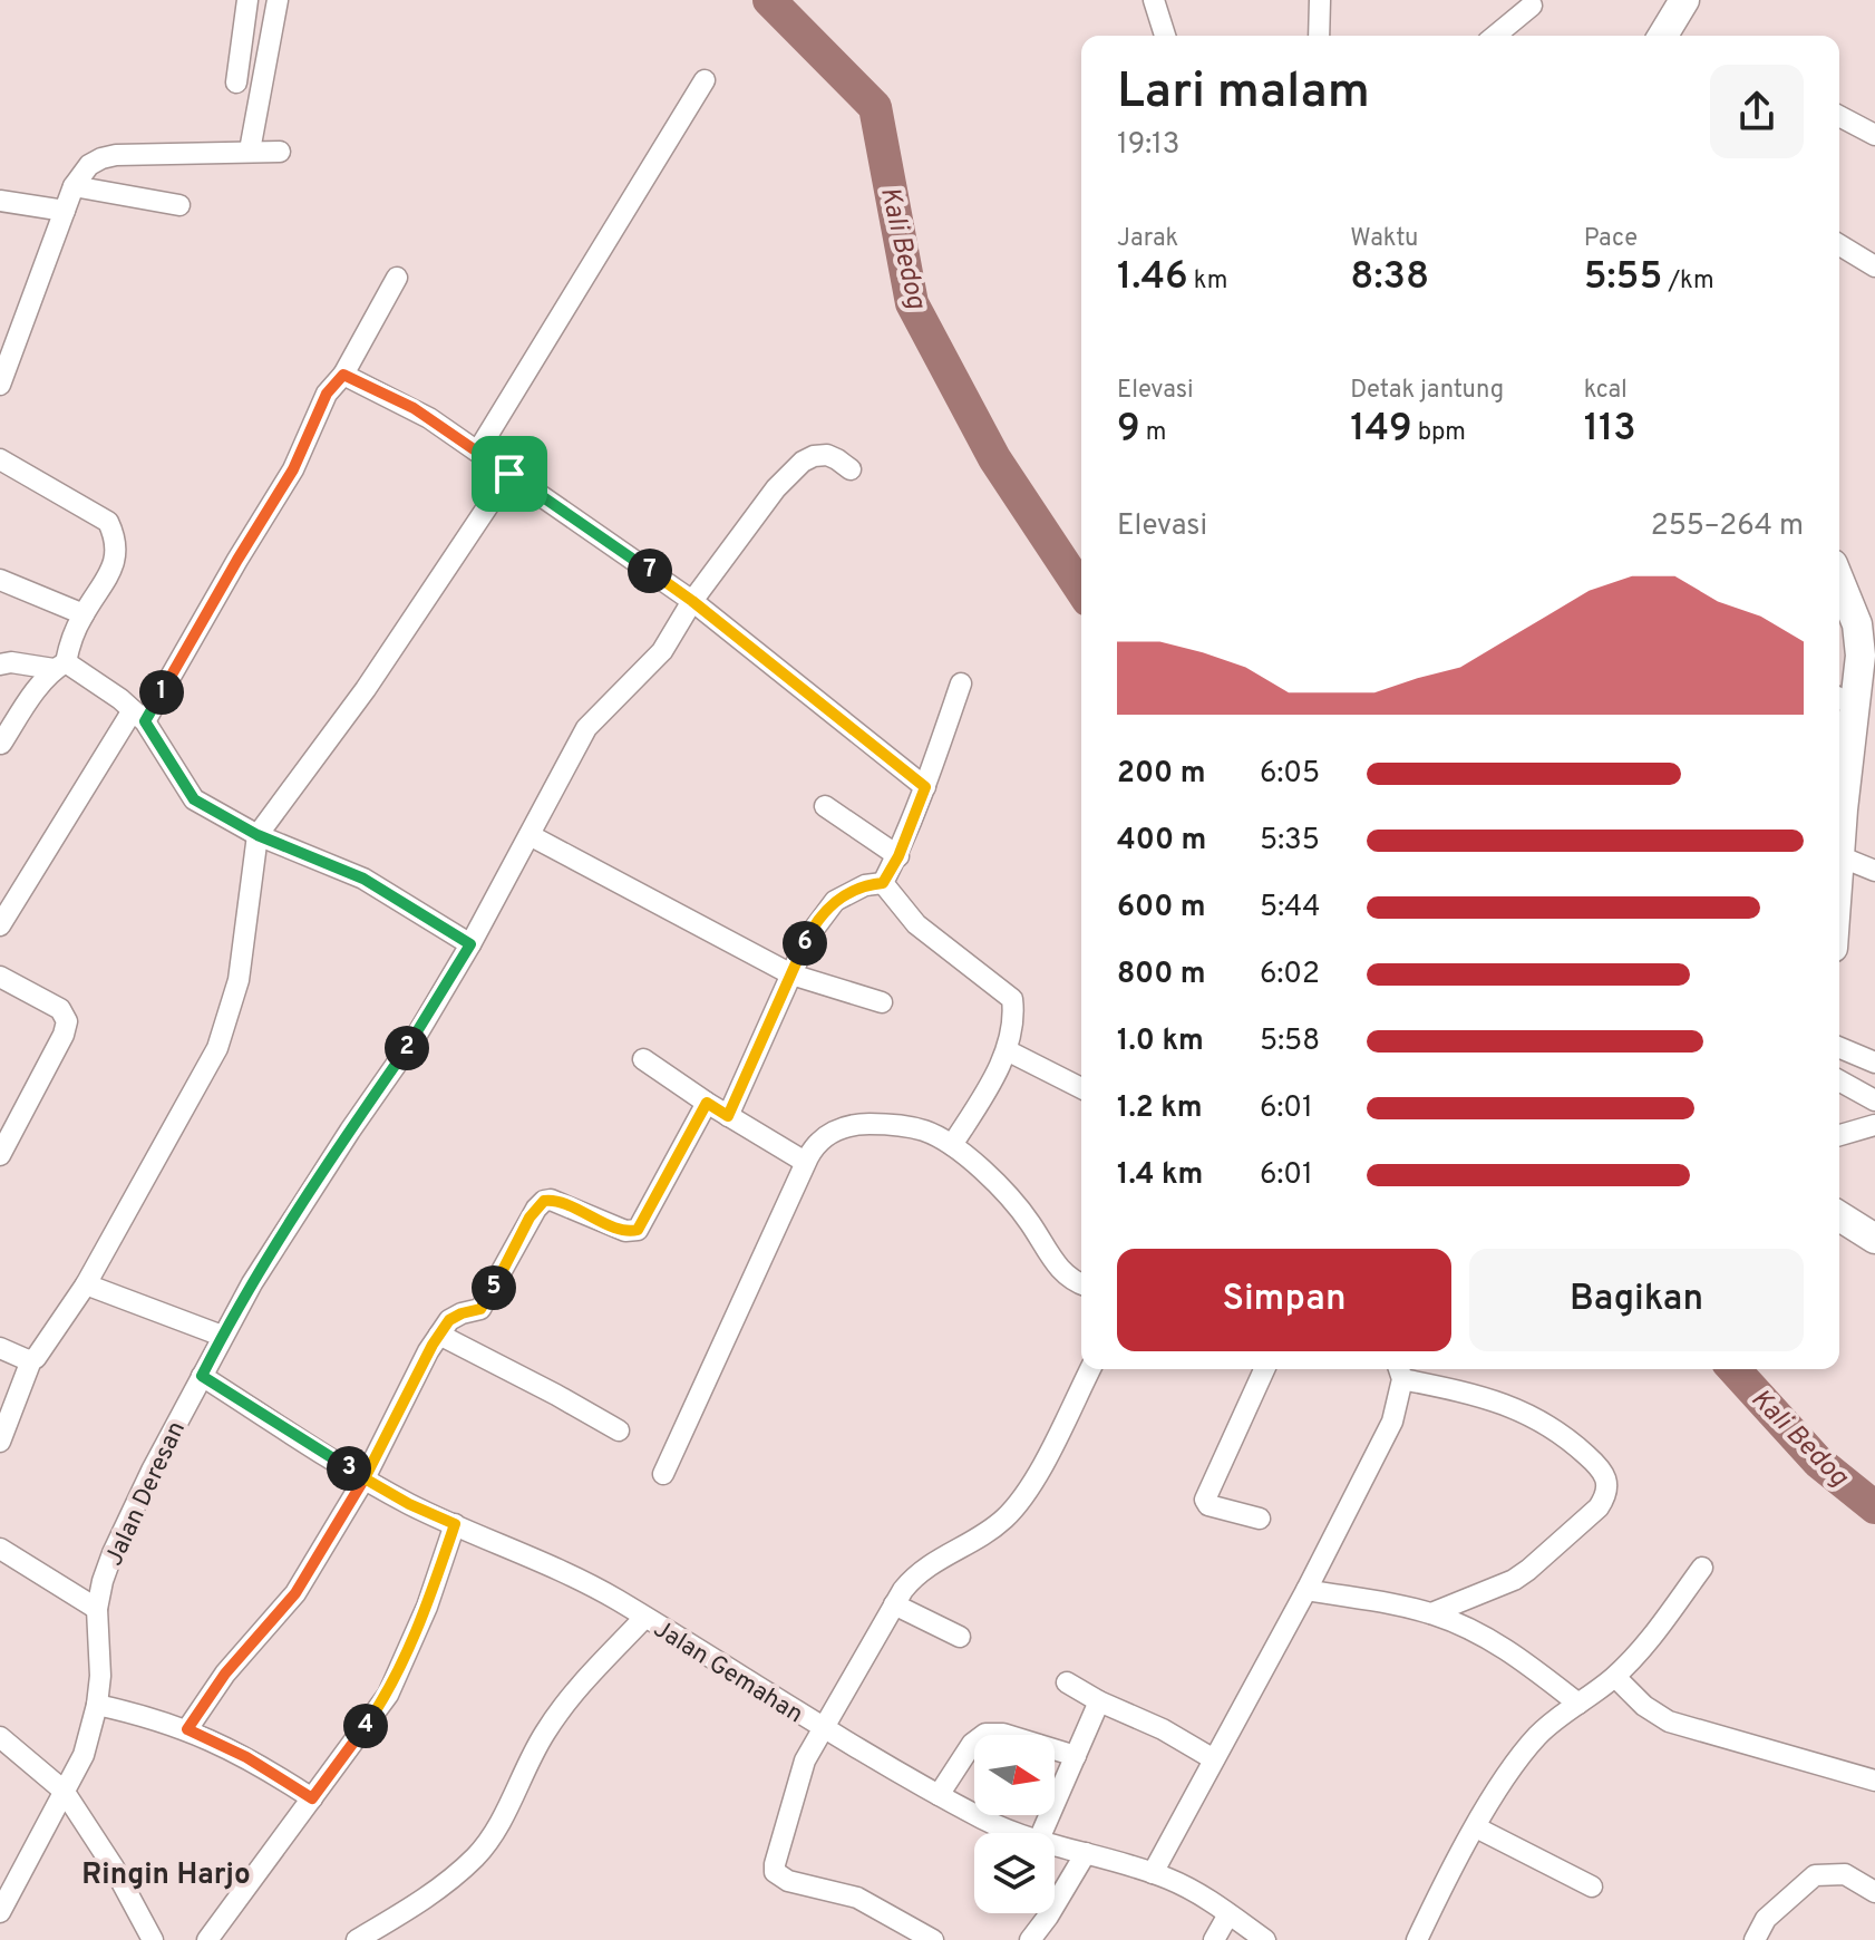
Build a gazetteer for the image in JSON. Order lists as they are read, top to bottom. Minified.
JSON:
{"streets":{"street":["Jalan Deresan","Jalan Gemahan"]},"crossings":[["Jalan Deresan","Jalan Gemahan"]],"districts":["Ringin Harjo"],"water":["Kali Bedog"],"north":"right","page":{"heading":["Lari malam","19:13"],"stats":[["Jarak","1.46 km"],["Waktu","8:38"],["Pace","5:55 /km"],["Elevasi","9 m"],["Detak jantung","149 bpm"],["kcal","113"]],"chart":["Elevasi","255–264 m"],"pins":["7","1","6","2","5","3","4"],"list":[{"name":"200 m","note":"6:05"},{"name":"400 m","note":"5:35"},{"name":"600 m","note":"5:44"},{"name":"800 m","note":"6:02"},{"name":"1.0 km","note":"5:58"},{"name":"1.2 km","note":"6:01"},{"name":"1.4 km","note":"6:01"}],"buttons":["Simpan","Bagikan"]}}
